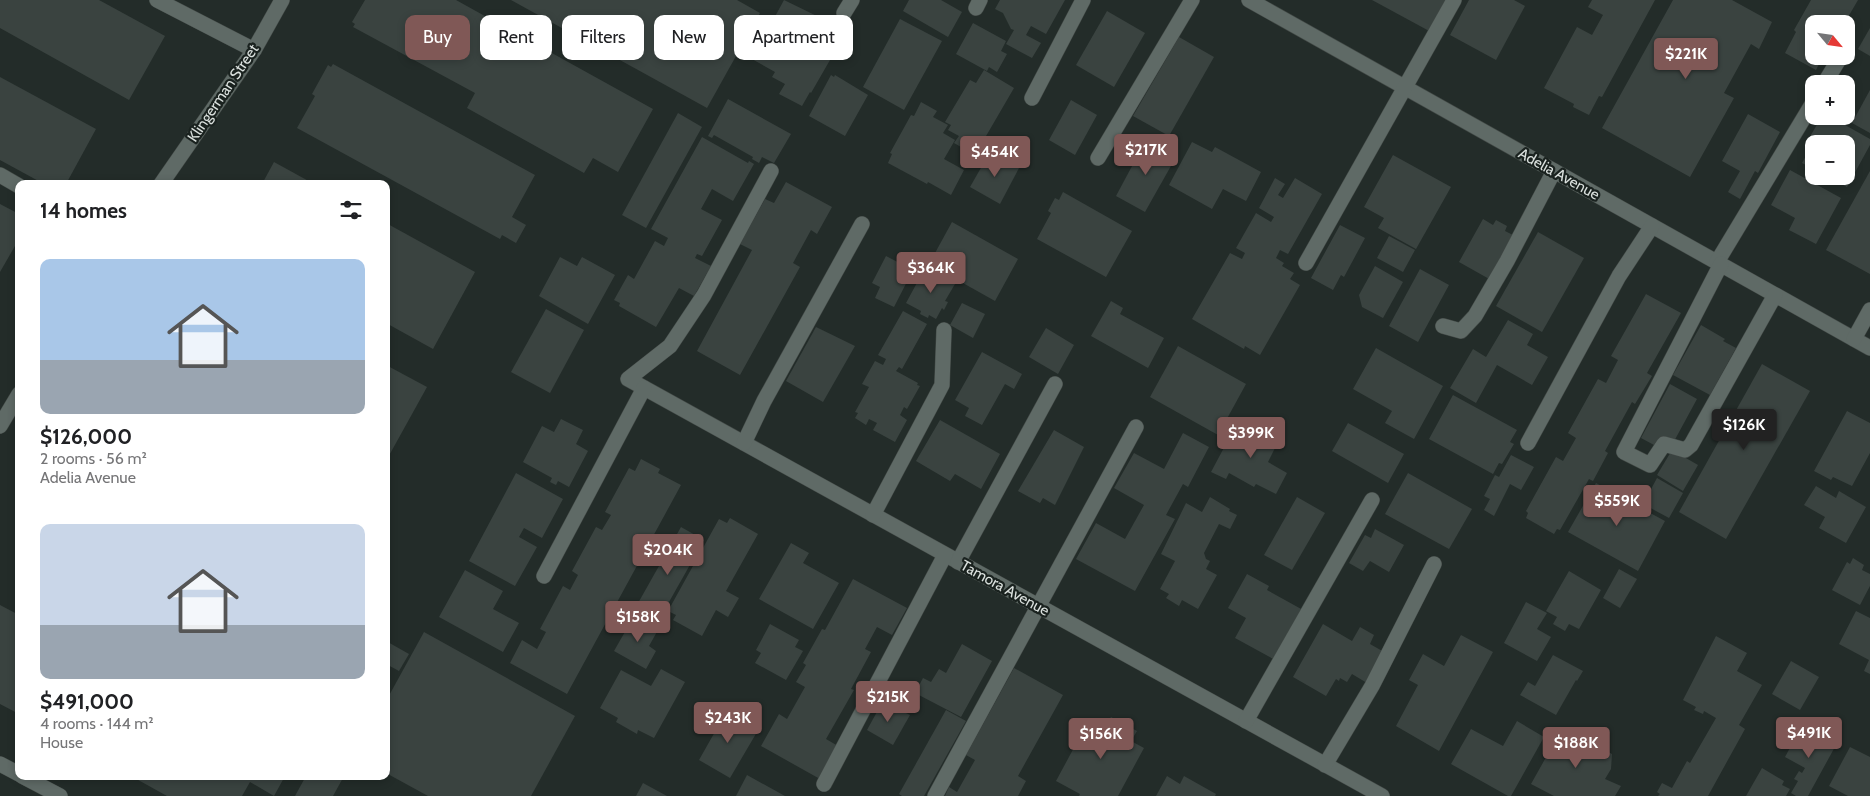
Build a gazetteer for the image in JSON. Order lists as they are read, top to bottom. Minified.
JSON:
{"streets":{"street":["Klingerman Street","Adelia Avenue","Tamora Avenue"]},"north":"bottom right","page":{"map_buttons":["+","−"],"chip":["Buy","Rent","Filters","New","Apartment"],"price":["$221K","$217K","$454K","$364K","$126K","$399K","$559K","$204K","$158K","$215K","$243K","$491K","$156K","$188K"],"heading":"14 homes","list":[{"name":"$126,000","note":"2 rooms · 56 m² · Adelia Avenue"},{"name":"$491,000","note":"4 rooms · 144 m² · House"}]}}
